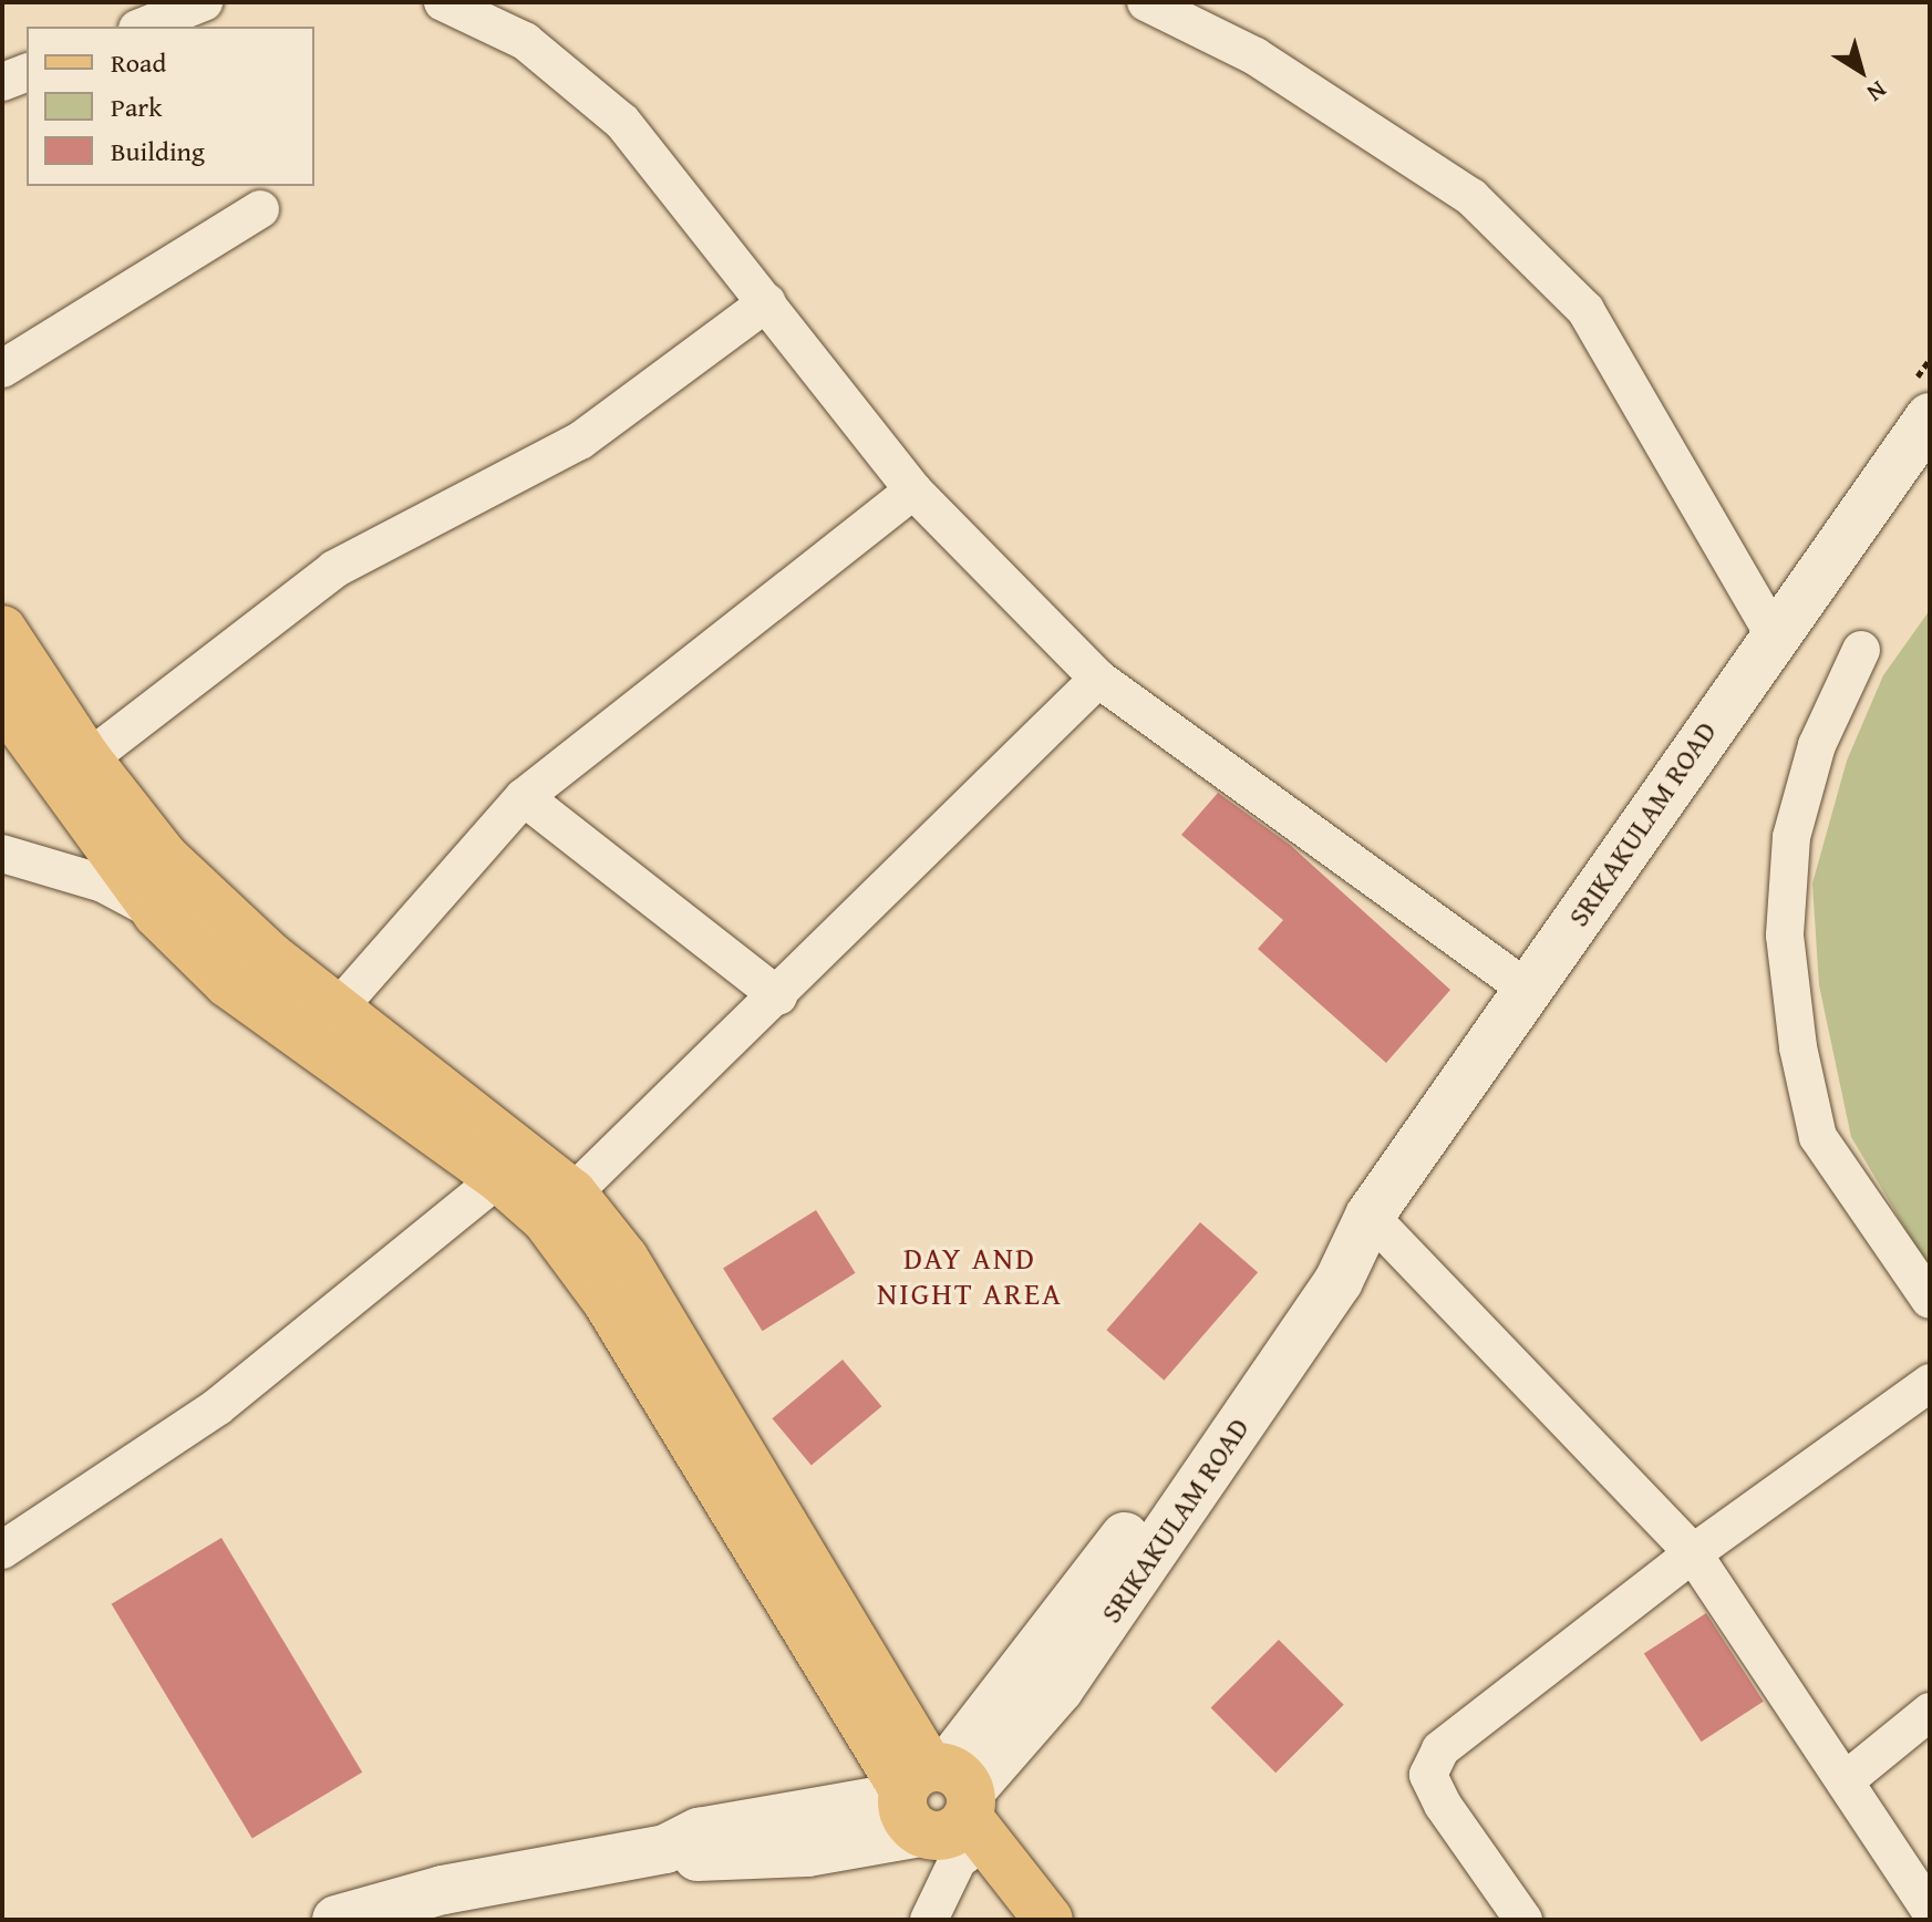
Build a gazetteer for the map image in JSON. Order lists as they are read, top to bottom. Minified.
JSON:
{"streets":{"main road":["SRIKAKULAM ROAD"]},"districts":["DAY AND NIGHT AREA"],"legend":["Road","Park","Building"],"north":"bottom right"}
